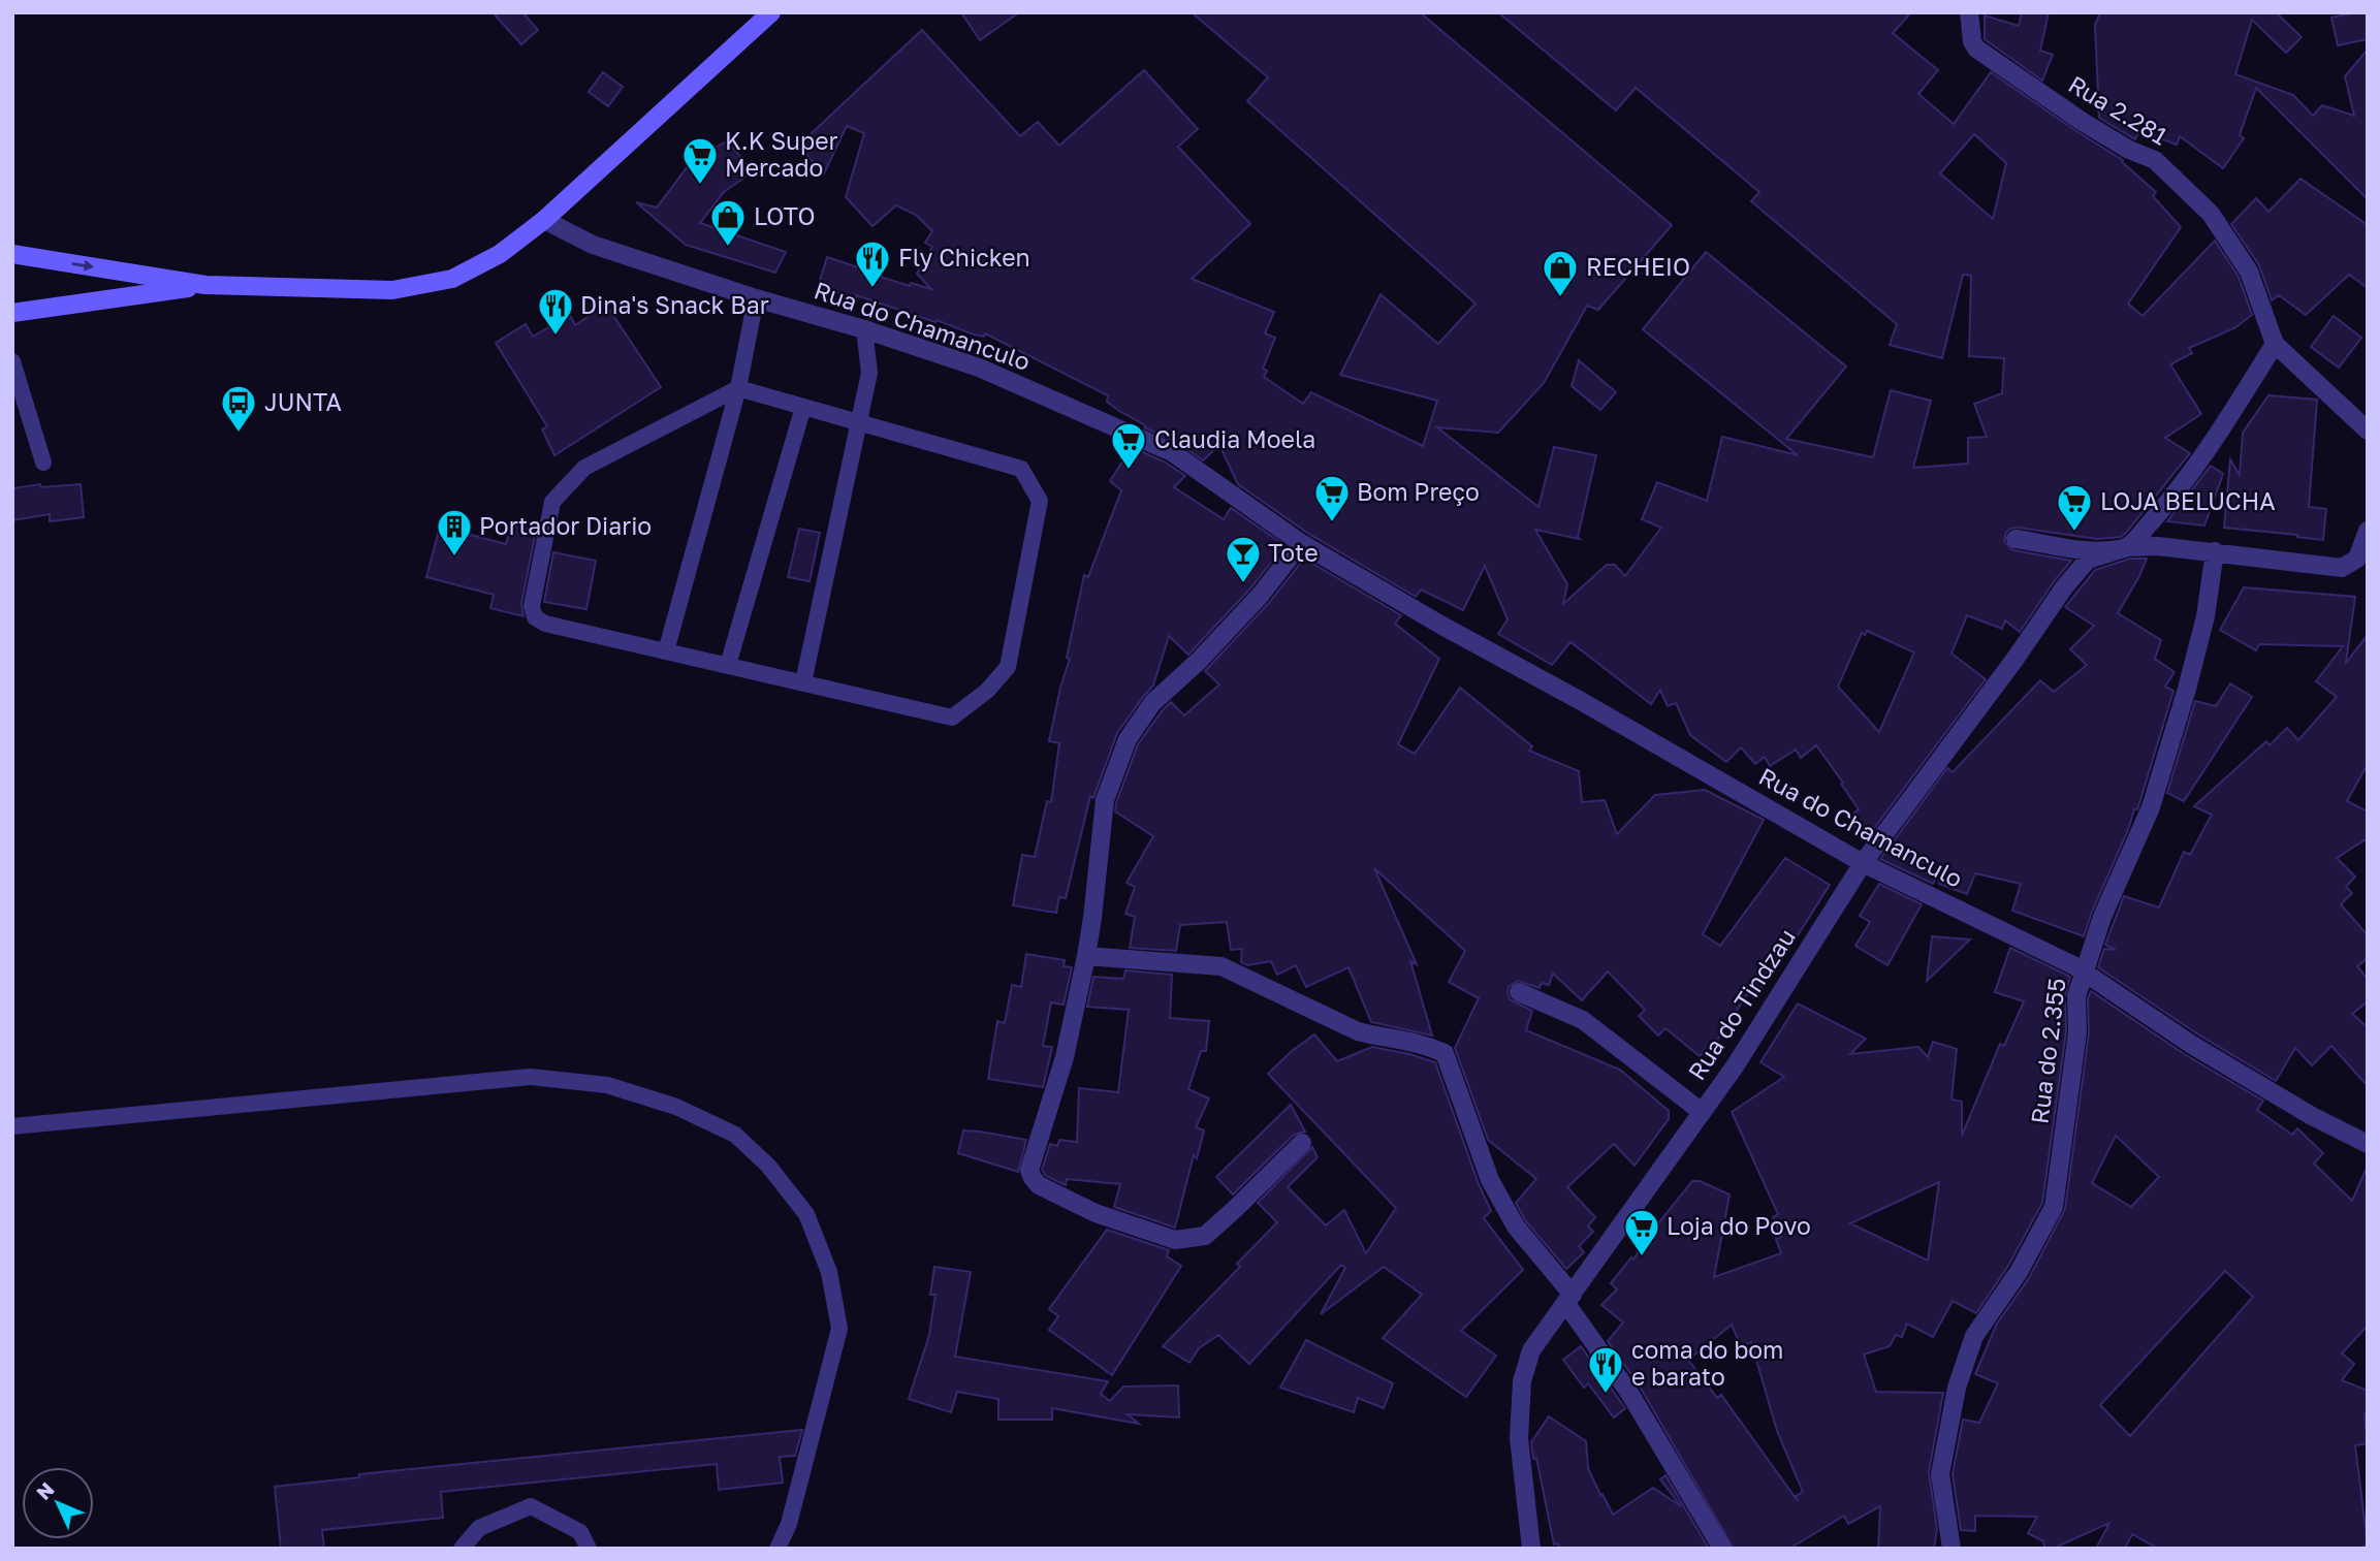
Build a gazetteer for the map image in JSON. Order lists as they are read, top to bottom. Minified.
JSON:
{"streets":{"street":["Rua 2.281","Rua do Chamanculo","Rua do Tindzau","Rua do 2.355"]},"crossings":[["Rua do Chamanculo","Rua do Tindzau"],["Rua do Chamanculo","Rua do 2.355"],["Rua do Tindzau","Rua do 2.355"]],"places":{"supermarket":["K.K Super Mercado","Claudia Moela","Bom Preço","LOJA BELUCHA","Loja do Povo"],"shop":["LOTO","RECHEIO"],"restaurant":["Fly Chicken","Dina's Snack Bar","coma do bom e barato"],"bus stop":["JUNTA"],"building":["Portador Diario"],"bar":["Tote"]},"north":"top left"}
